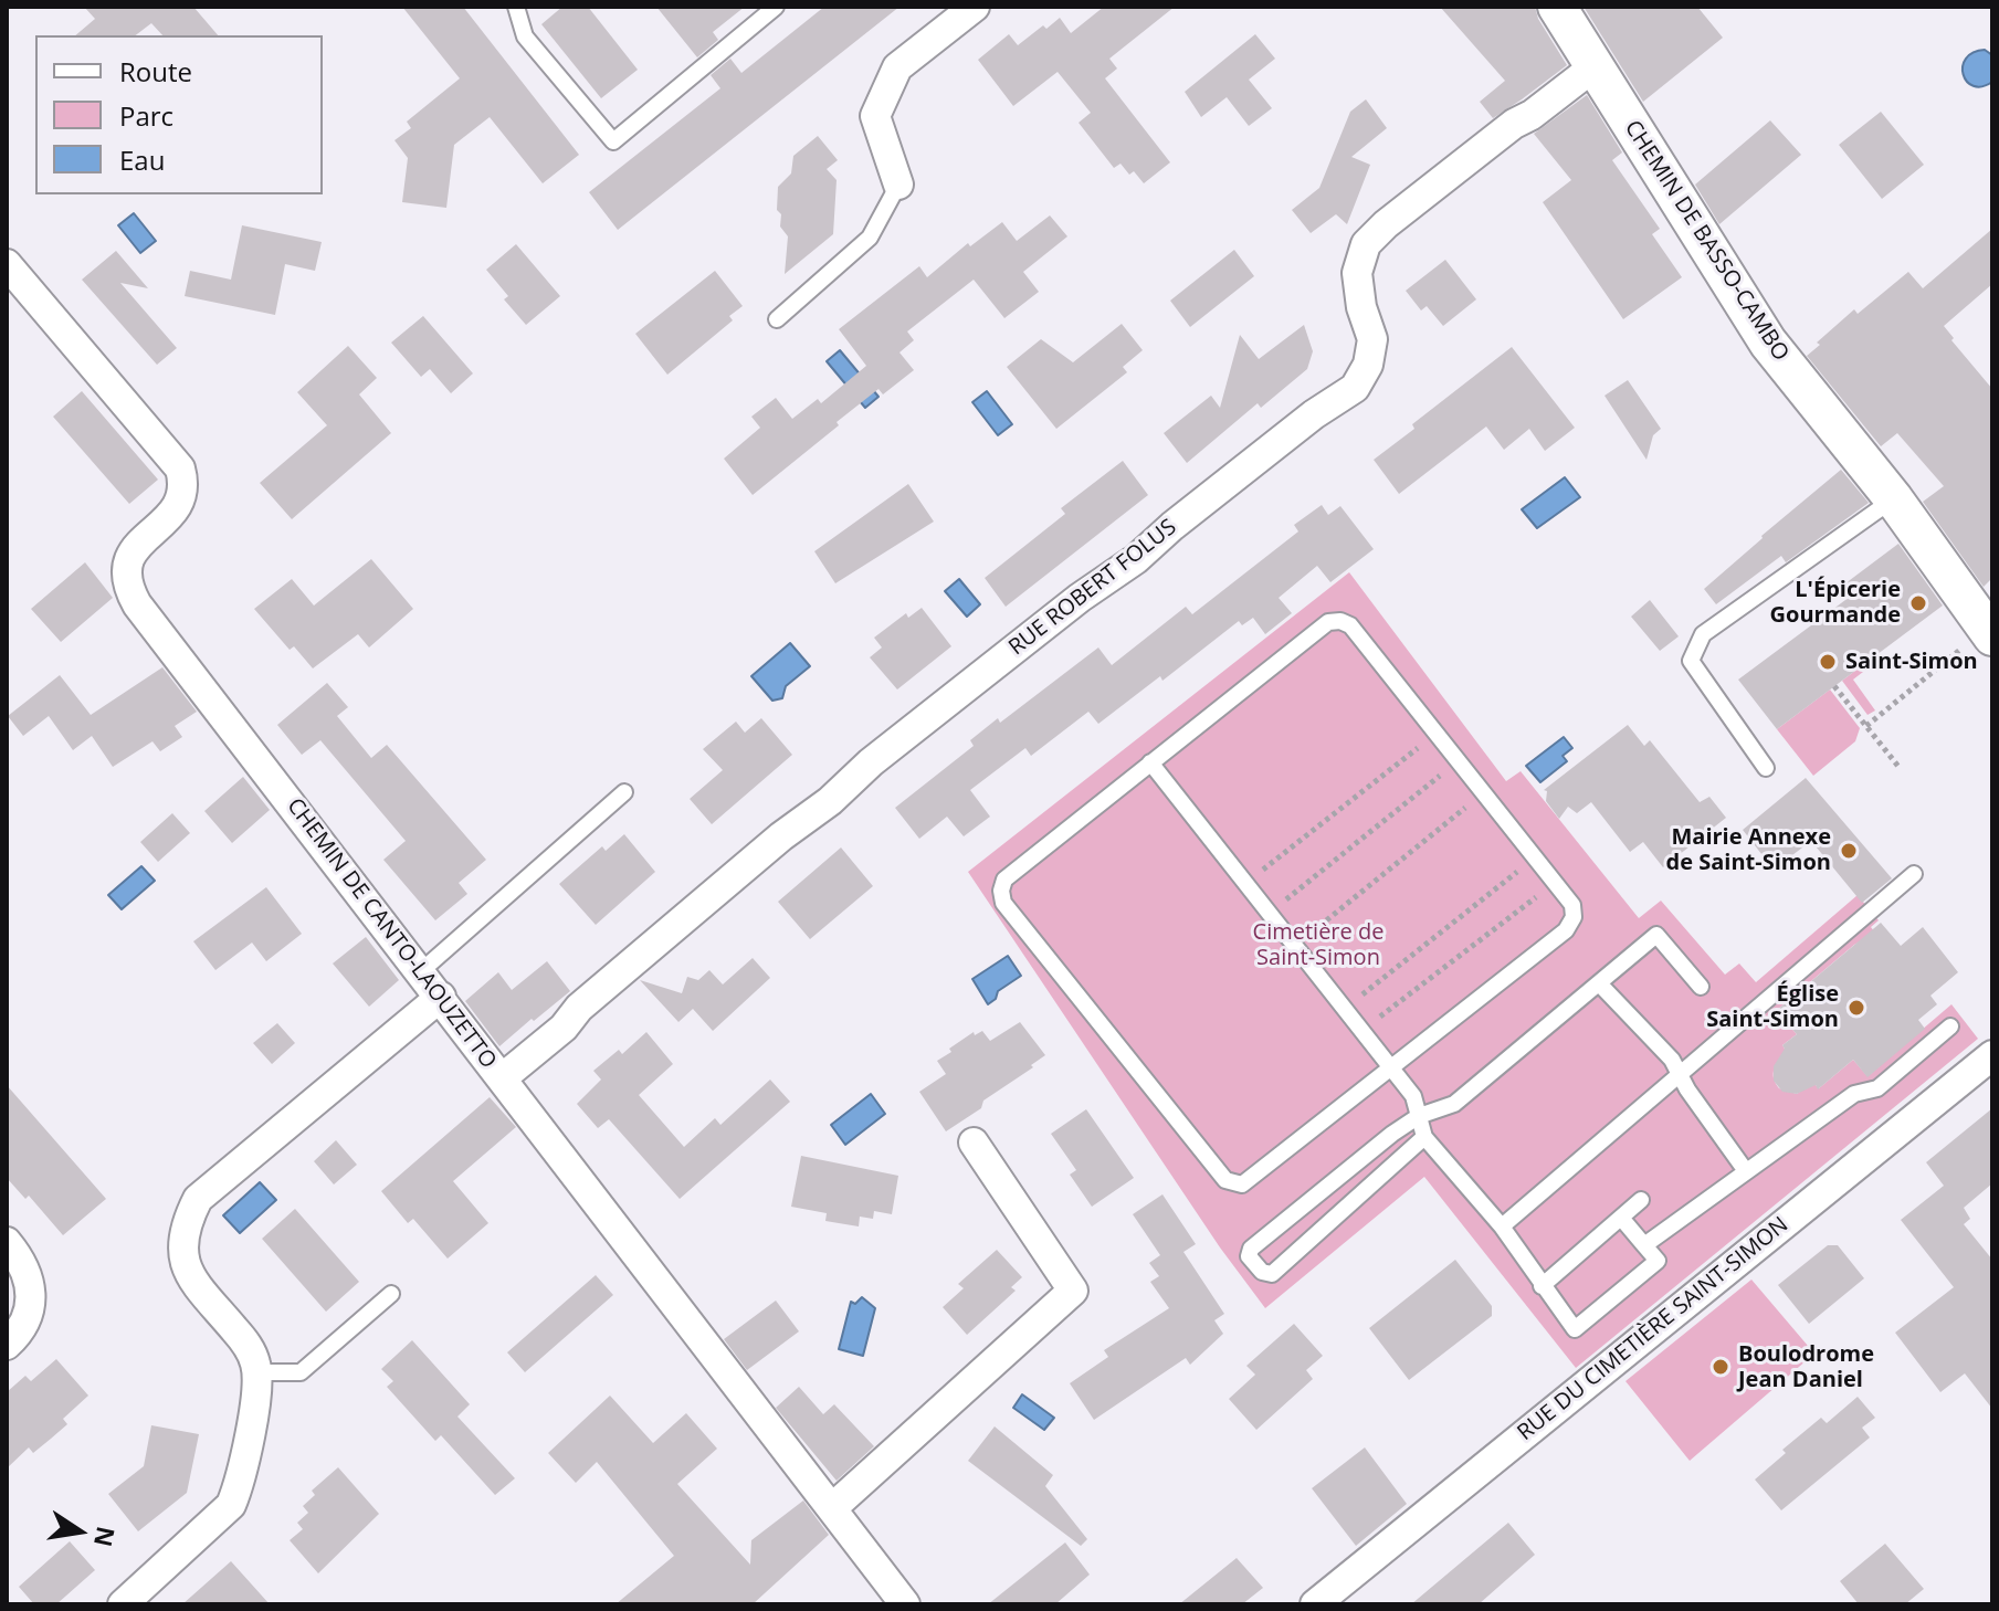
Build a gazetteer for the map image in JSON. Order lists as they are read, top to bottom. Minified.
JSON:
{"streets":{"street":["CHEMIN DE BASSO-CAMBO","RUE ROBERT FOLUS","CHEMIN DE CANTO-LAOUZETTO","RUE DU CIMETIÈRE SAINT-SIMON"]},"crossings":[["CHEMIN DE BASSO-CAMBO","RUE ROBERT FOLUS"],["RUE ROBERT FOLUS","CHEMIN DE CANTO-LAOUZETTO"]],"parks":["Cimetière de Saint-Simon"],"places":["L'Épicerie Gourmande","Saint-Simon","Mairie Annexe de Saint-Simon","Église Saint-Simon","Boulodrome Jean Daniel"],"legend":["Route","Parc","Eau"],"north":"right"}
